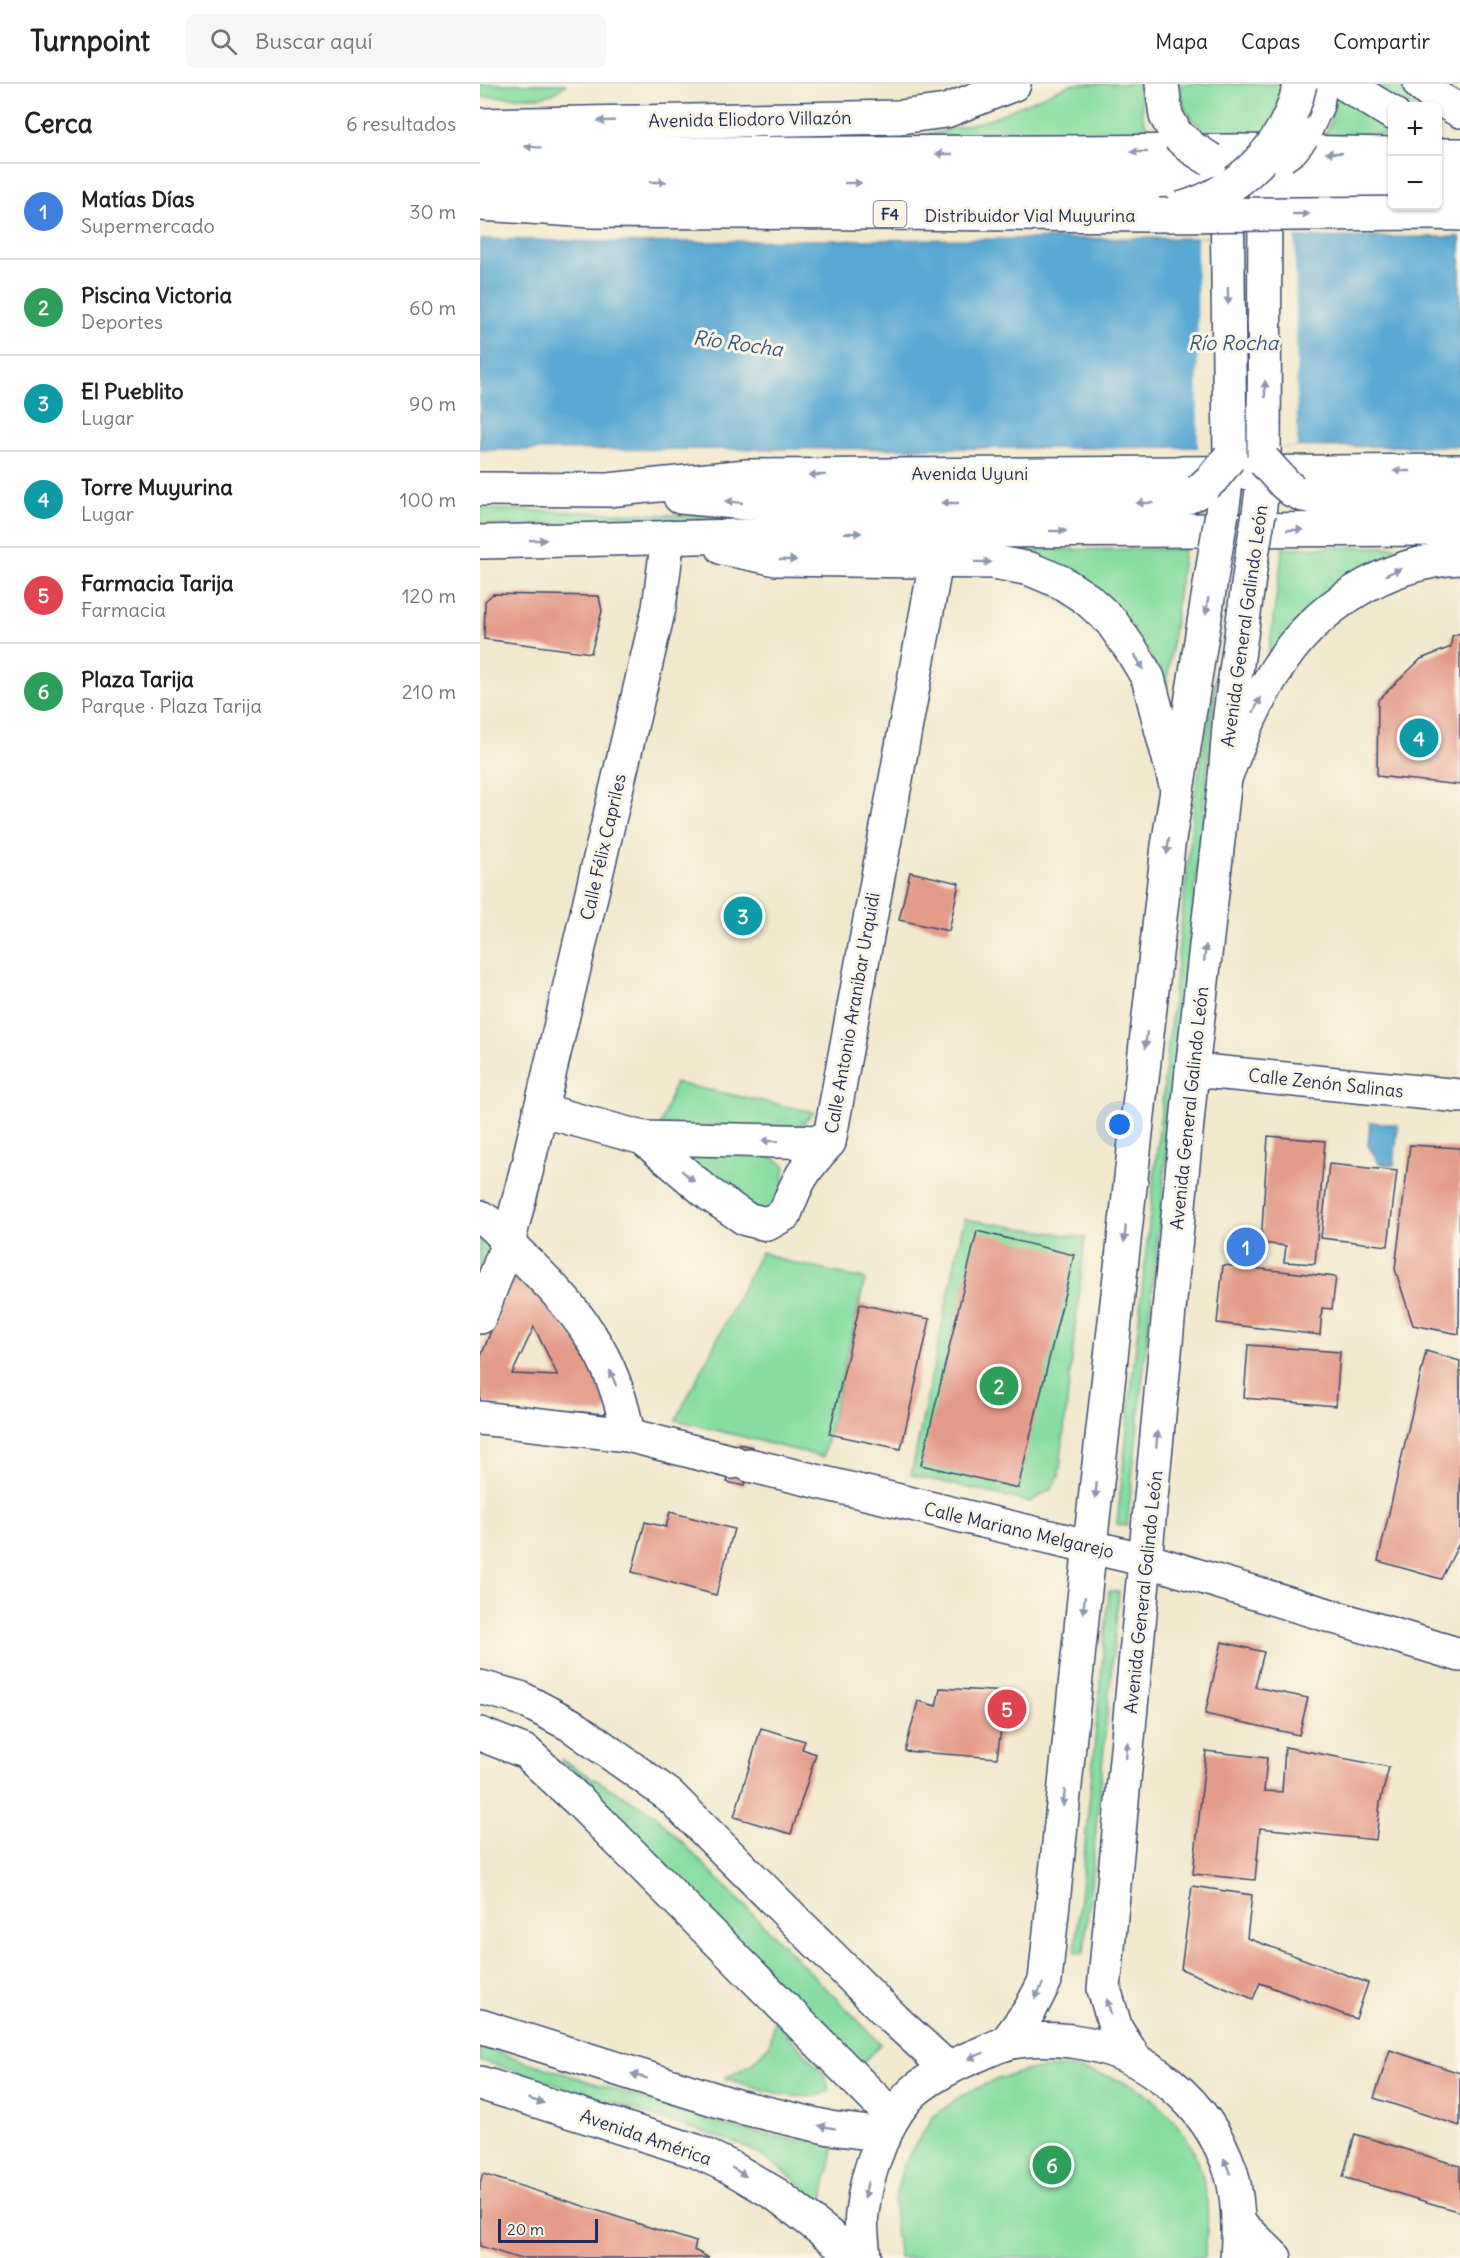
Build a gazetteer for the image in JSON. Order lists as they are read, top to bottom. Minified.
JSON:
{"streets":{"main road":["Avenida Eliodoro Villazón","F4","Distribuidor Vial Muyurina","Avenida Uyuni","Avenida General Galindo León","Calle Félix Capriles","Calle Antonio Aranibar Urquidi","Calle Zenón Salinas","Calle Mariano Melgarejo","Avenida América"]},"crossings":[["Avenida General Galindo León","Calle Zenón Salinas"],["Avenida General Galindo León","Calle Mariano Melgarejo"],["Calle Félix Capriles","Calle Antonio Aranibar Urquidi"]],"water":["Río Rocha"],"scale_bar":"20 m","page":{"header":"Turnpoint","search":"Buscar aquí","nav":["Mapa","Capas","Compartir"],"heading":["Cerca","6 resultados"],"map_buttons":["+","−"],"list":[{"mark":"1","name":"Matías Días","note":"Supermercado","value":"30 m"},{"mark":"2","name":"Piscina Victoria","note":"Deportes","value":"60 m"},{"mark":"3","name":"El Pueblito","note":"Lugar","value":"90 m"},{"mark":"4","name":"Torre Muyurina","note":"Lugar","value":"100 m"},{"mark":"5","name":"Farmacia Tarija","note":"Farmacia","value":"120 m"},{"mark":"6","name":"Plaza Tarija","note":"Parque · Plaza Tarija","value":"210 m"}],"pins":["4","3","1","2","5","6"],"scale":"20 m"}}
